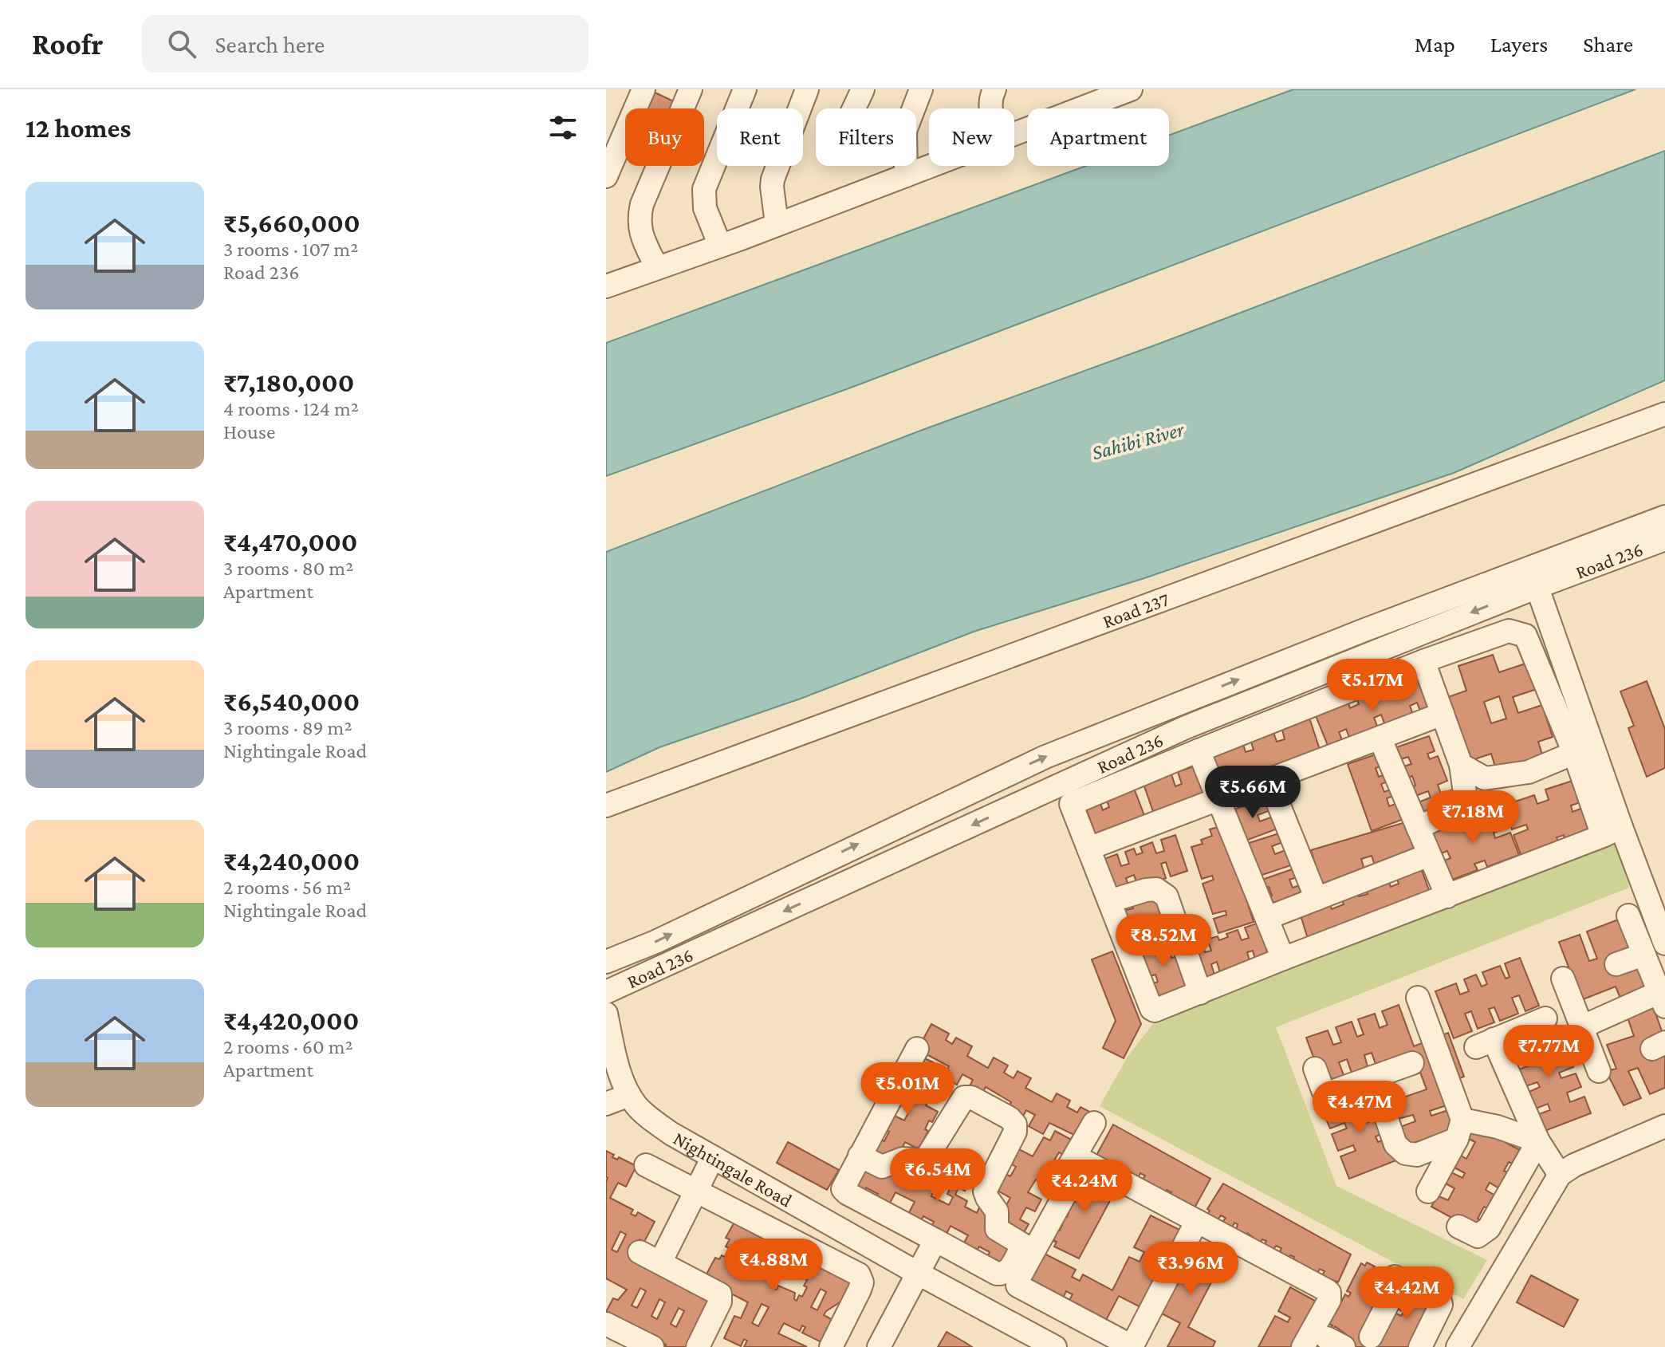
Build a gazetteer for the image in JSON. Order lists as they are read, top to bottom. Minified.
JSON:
{"streets":{"street":["Road 236","Road 237","Nightingale Road"]},"water":["Sahibi River"],"page":{"header":"Roofr","search":"Search here","nav":["Map","Layers","Share"],"heading":"12 homes","chip":["Buy","Rent","Filters","New","Apartment"],"list":[{"name":"₹5,660,000","note":"3 rooms · 107 m² · Road 236"},{"name":"₹7,180,000","note":"4 rooms · 124 m² · House"},{"name":"₹4,470,000","note":"3 rooms · 80 m² · Apartment"},{"name":"₹6,540,000","note":"3 rooms · 89 m² · Nightingale Road"},{"name":"₹4,240,000","note":"2 rooms · 56 m² · Nightingale Road"},{"name":"₹4,420,000","note":"2 rooms · 60 m² · Apartment"}],"price":["₹5.17M","₹5.66M","₹7.18M","₹8.52M","₹7.77M","₹5.01M","₹4.47M","₹6.54M","₹4.24M","₹4.88M","₹3.96M","₹4.42M"]}}
